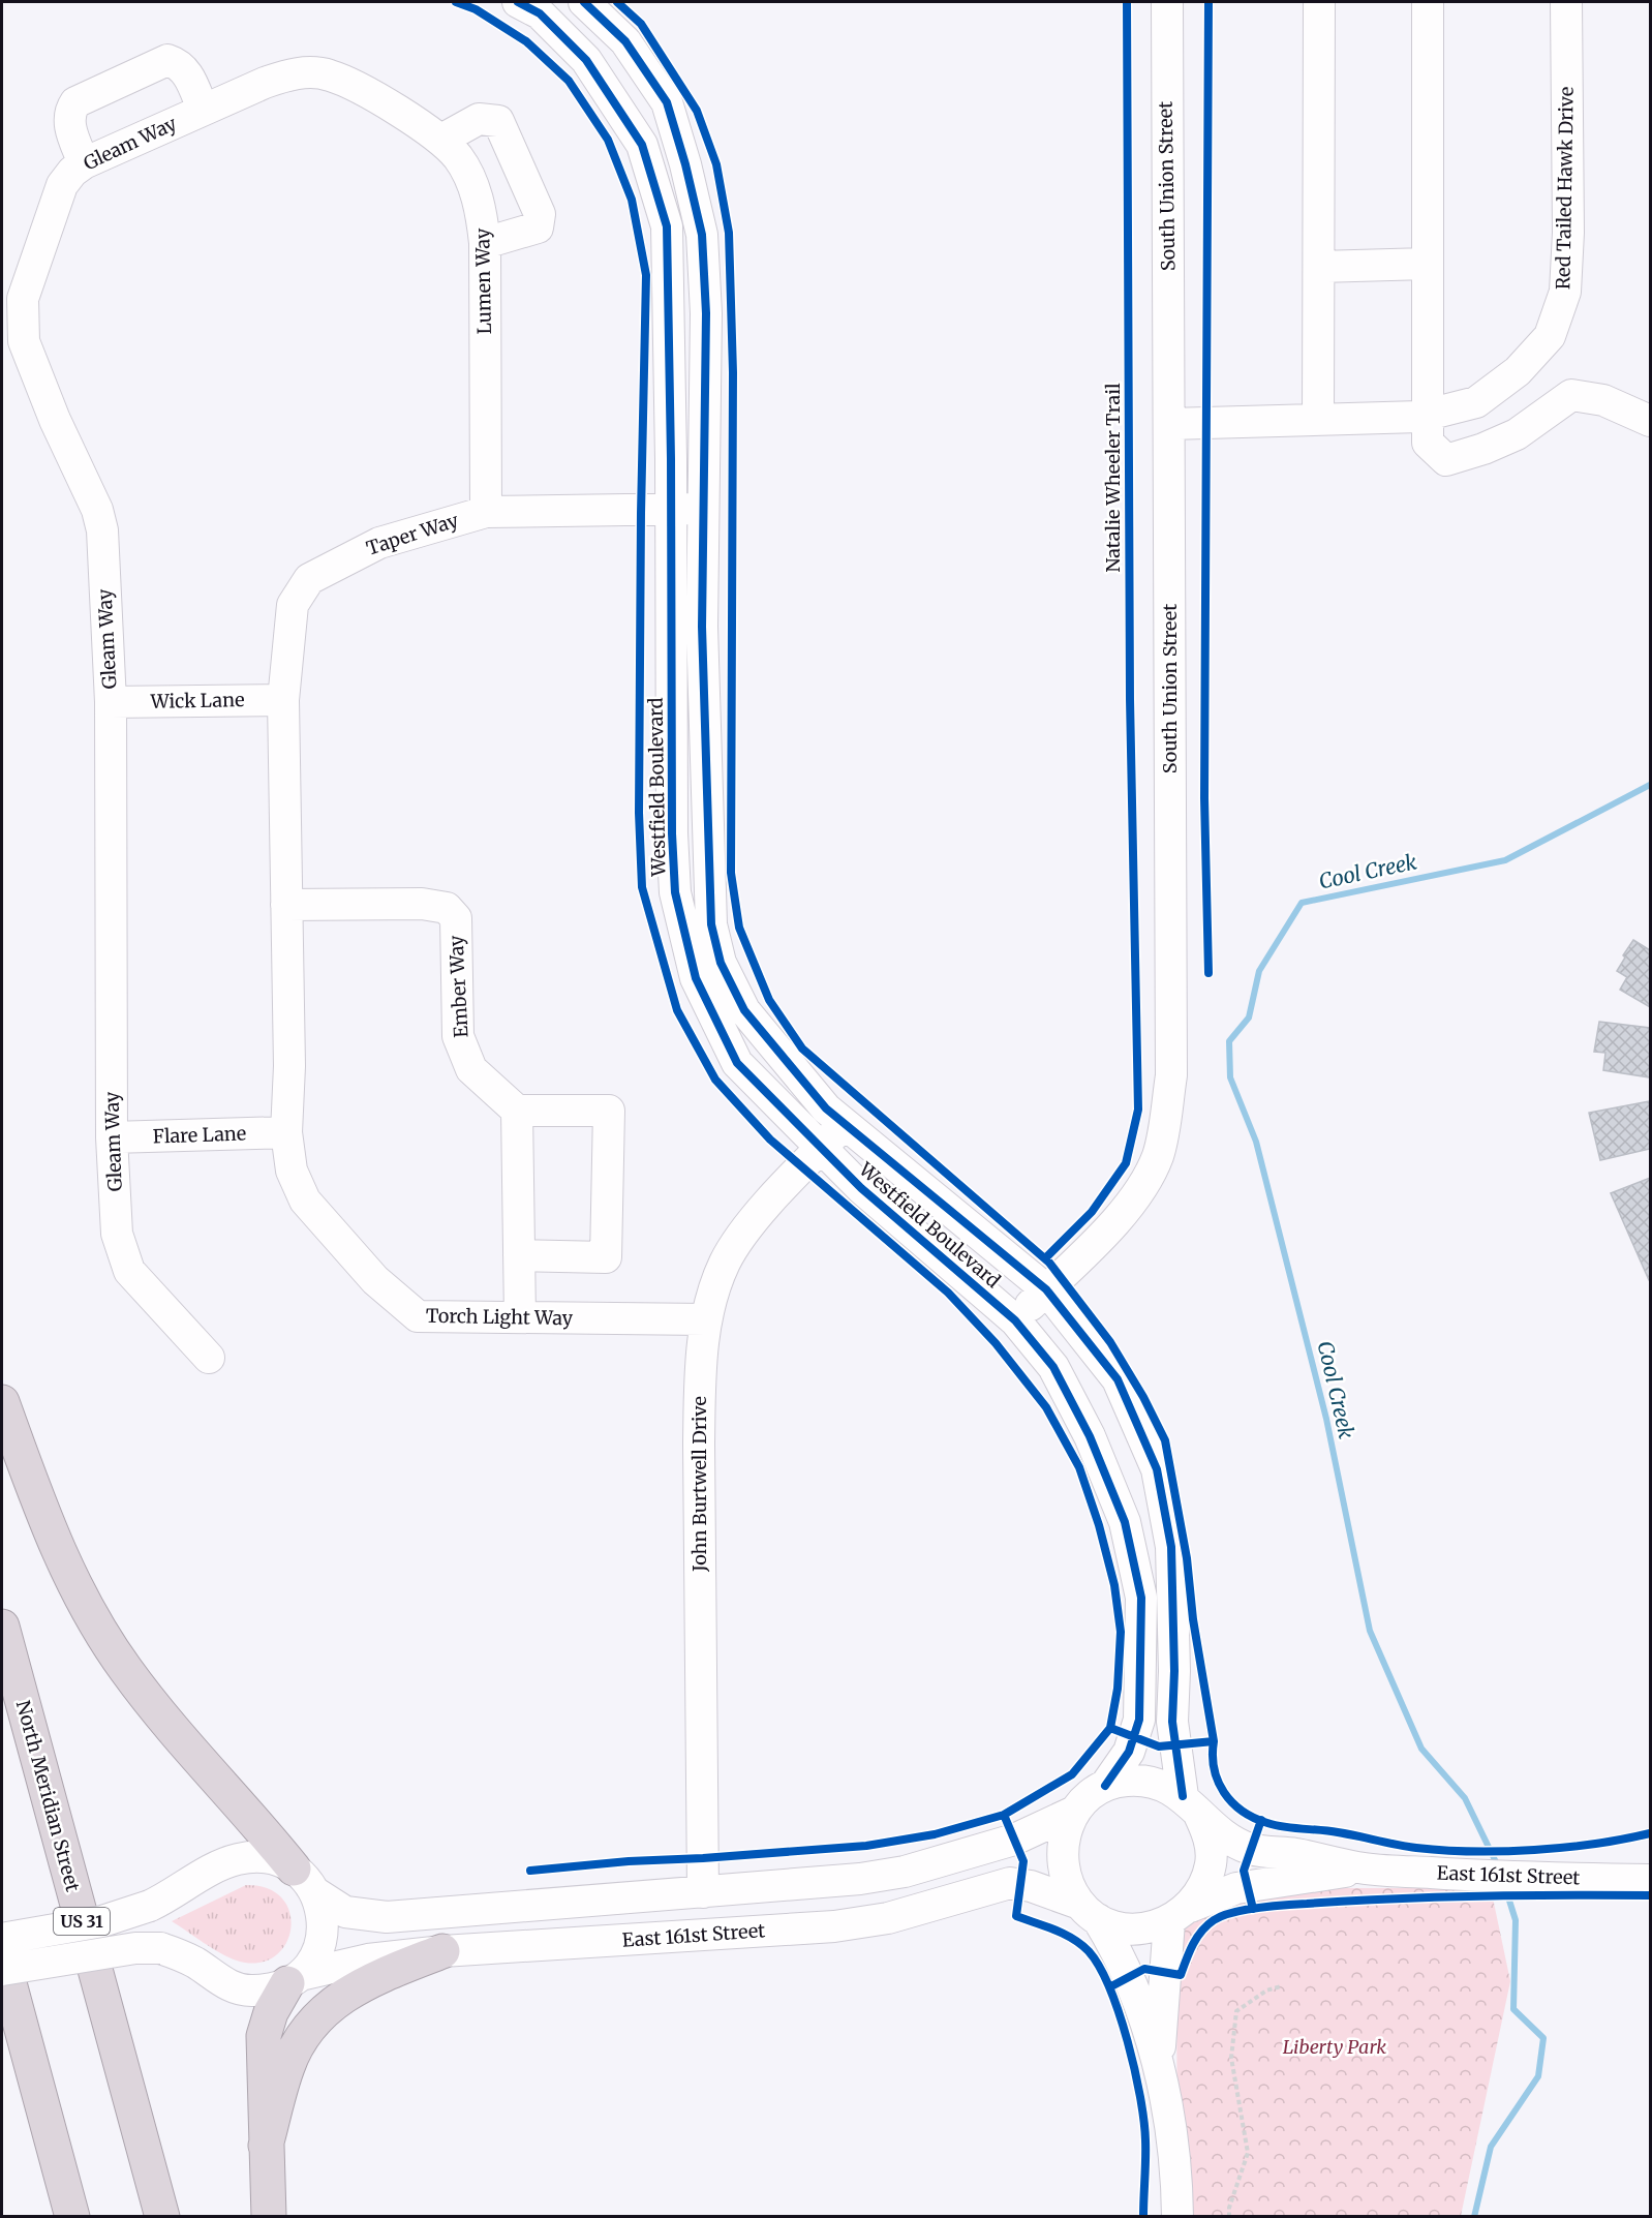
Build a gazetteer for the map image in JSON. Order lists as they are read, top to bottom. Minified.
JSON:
{"streets":{"highway":["North Meridian Street","US 31"],"street":["Gleam Way","South Union Street","Red Tailed Hawk Drive","Lumen Way","Taper Way","Wick Lane","Westfield Boulevard","Ember Way","Flare Lane","Torch Light Way","John Burtwell Drive","East 161st Street"],"cycle path":["Natalie Wheeler Trail"]},"crossings":[["Gleam Way","Lumen Way"],["Gleam Way","Wick Lane"],["Gleam Way","Flare Lane"],["South Union Street","Red Tailed Hawk Drive"],["South Union Street","Westfield Boulevard"],["Lumen Way","Taper Way"],["Taper Way","Wick Lane"],["Taper Way","Westfield Boulevard"],["Taper Way","Ember Way"],["Taper Way","Torch Light Way"],["Westfield Boulevard","John Burtwell Drive"],["Westfield Boulevard","East 161st Street"],["Ember Way","Torch Light Way"],["Flare Lane","Torch Light Way"],["Torch Light Way","John Burtwell Drive"]],"water":["Cool Creek"],"parks":["Liberty Park"]}
